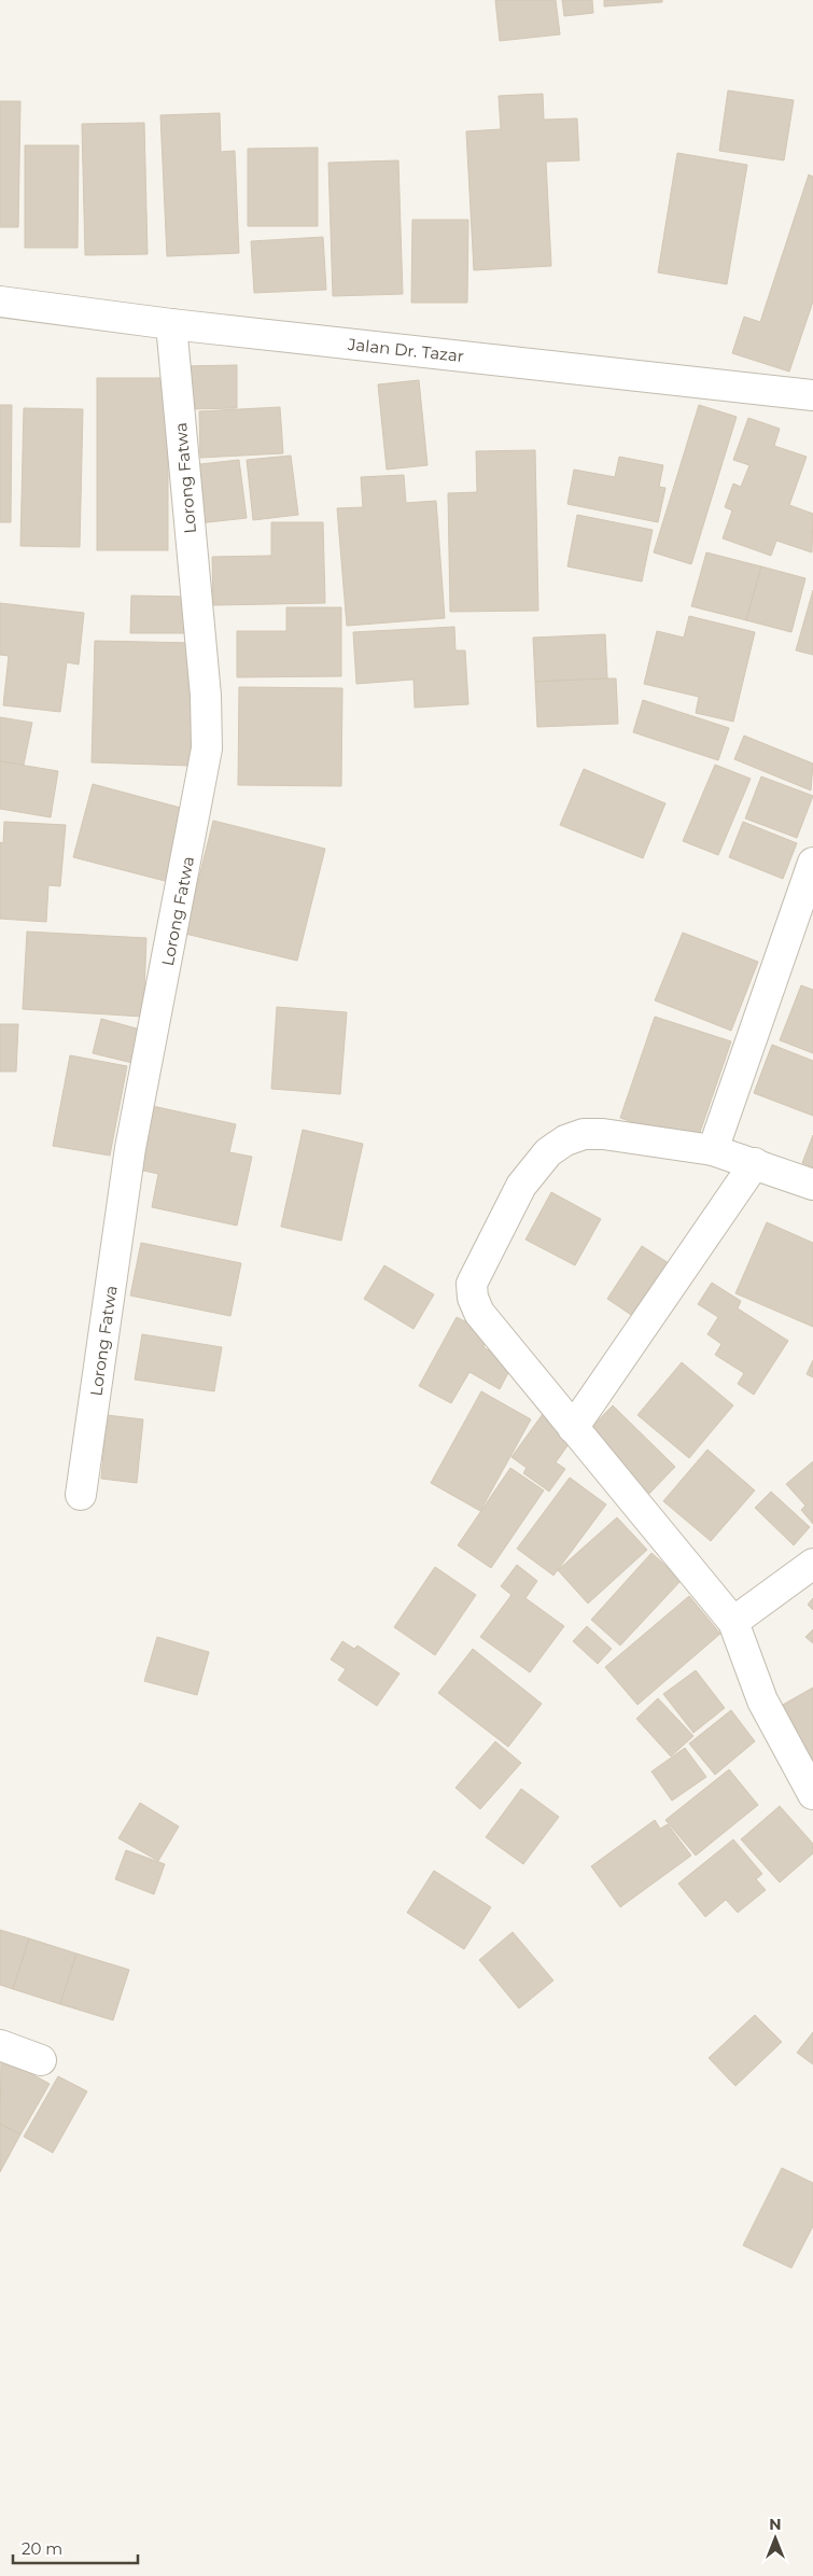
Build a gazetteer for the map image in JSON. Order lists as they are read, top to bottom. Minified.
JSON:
{"streets":{"street":["Jalan Dr. Tazar","Lorong Fatwa"]},"crossings":[["Jalan Dr. Tazar","Lorong Fatwa"]],"scale_bar":"20 m","north":"top"}
